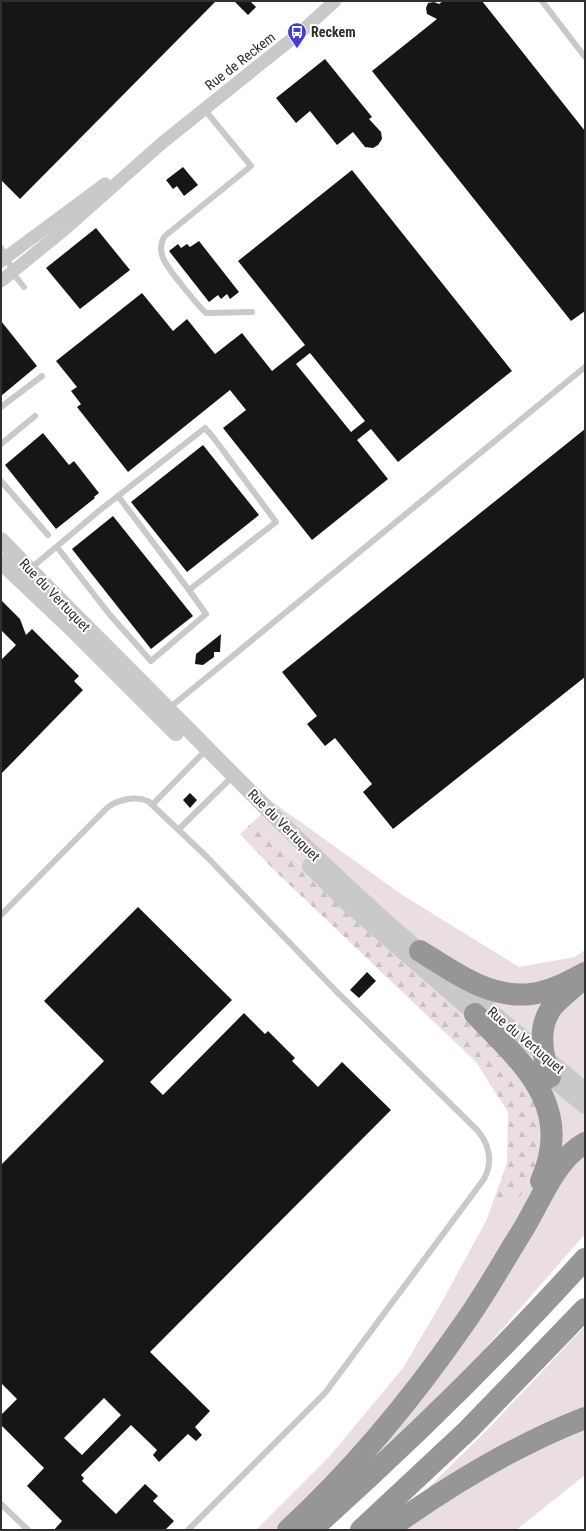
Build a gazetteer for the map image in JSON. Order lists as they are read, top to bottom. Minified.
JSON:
{"streets":{"street":["Rue de Reckem","Rue du Vertuquet"]},"places":{"bus stop":["Reckem"]}}
